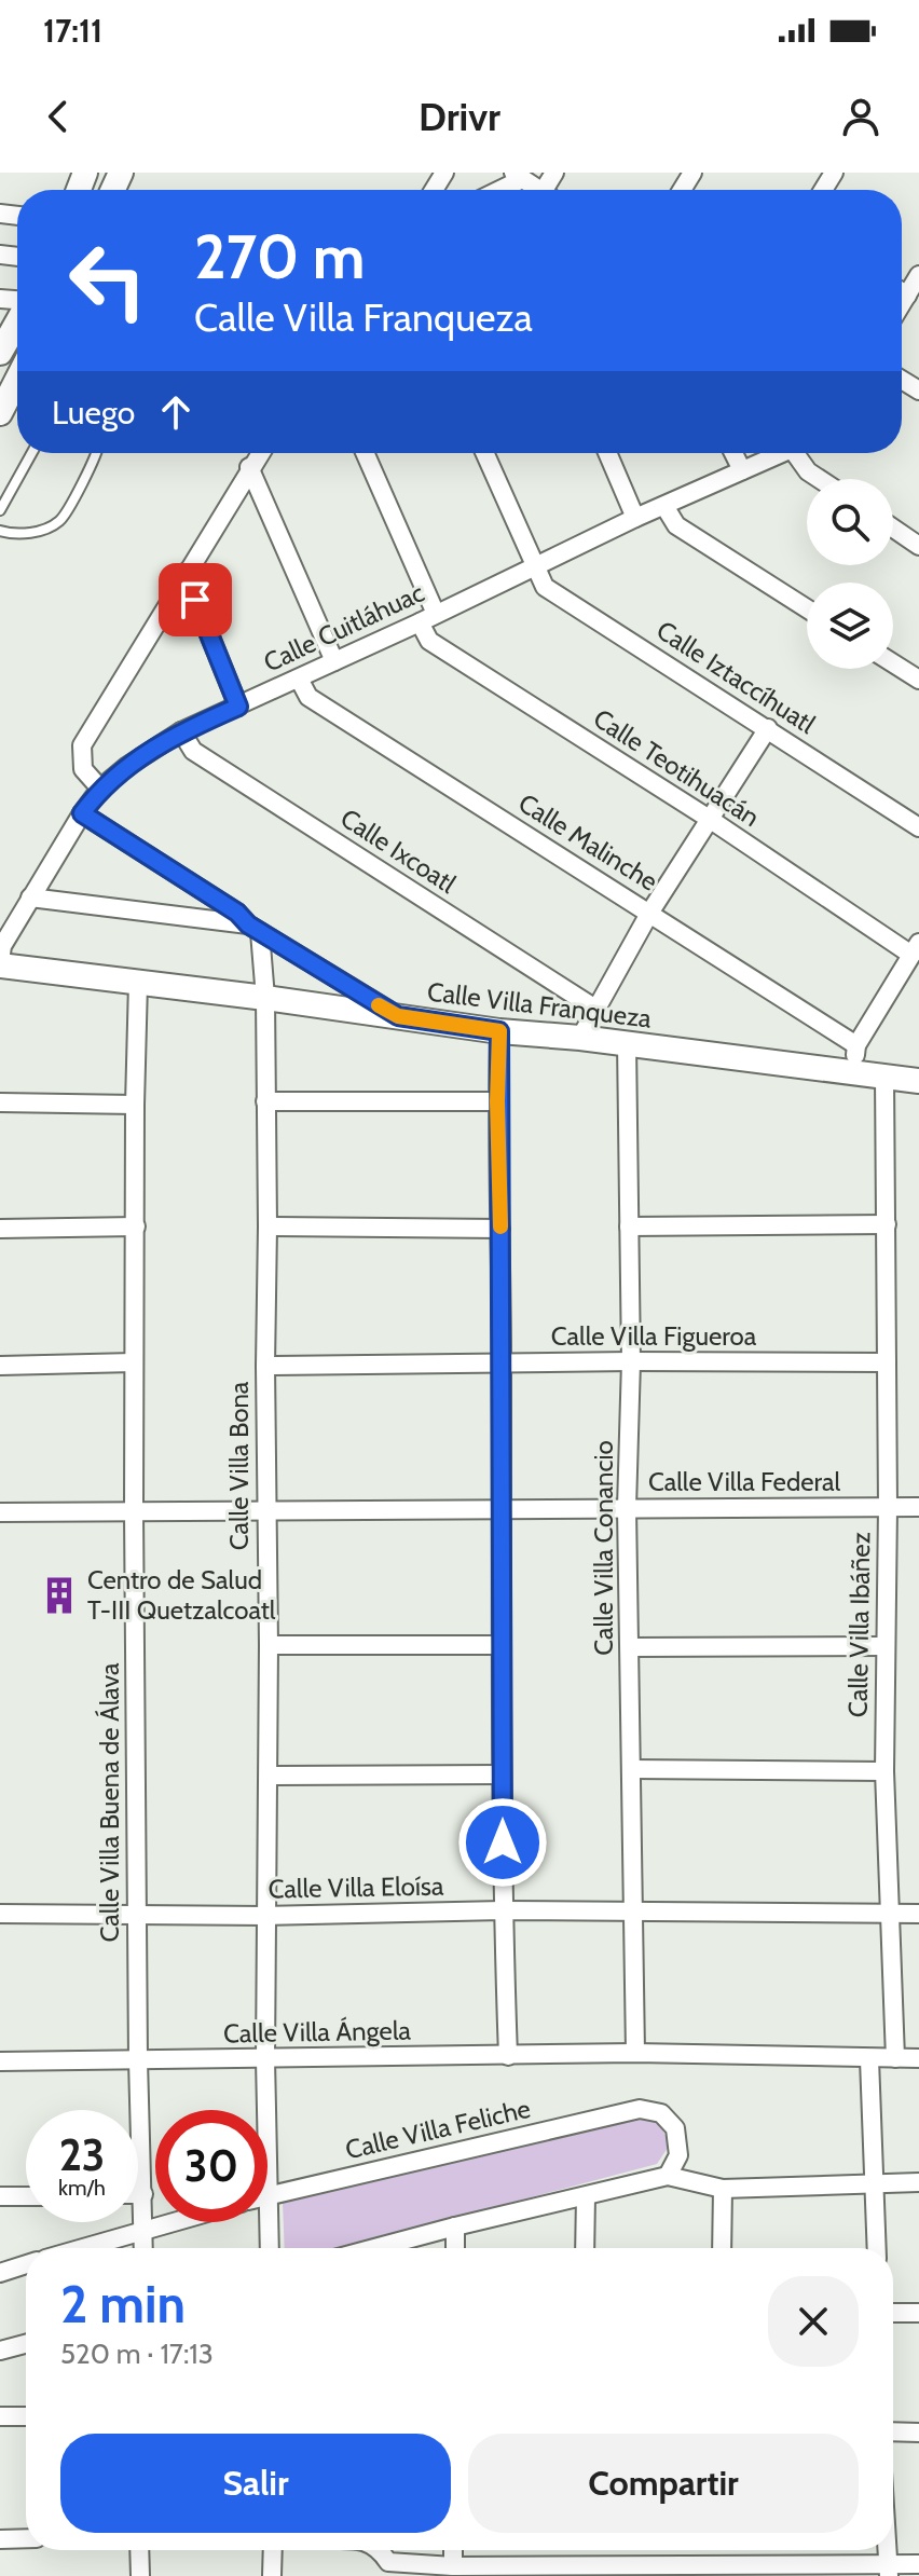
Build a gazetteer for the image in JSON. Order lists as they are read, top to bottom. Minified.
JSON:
{"streets":{"street":["Calle Cuitláhuac","Calle Iztaccíhuatl","Calle Teotihuacán","Calle Malinche","Calle Ixcoatl","Calle Villa Franqueza","Calle Villa Figueroa","Calle Villa Bona","Calle Villa Federal","Calle Villa Conancio","Calle Villa Ibáñez","Calle Villa Buena de Álava","Calle Villa Eloísa","Calle Villa Ángela","Calle Villa Feliche"]},"crossings":[["Calle Cuitláhuac","Calle Iztaccíhuatl"],["Calle Cuitláhuac","Calle Teotihuacán"],["Calle Cuitláhuac","Calle Malinche"],["Calle Cuitláhuac","Calle Ixcoatl"],["Calle Cuitláhuac","Calle Villa Franqueza"],["Calle Villa Franqueza","Calle Villa Bona"],["Calle Villa Franqueza","Calle Villa Conancio"],["Calle Villa Franqueza","Calle Villa Ibáñez"],["Calle Villa Franqueza","Calle Villa Buena de Álava"],["Calle Villa Figueroa","Calle Villa Bona"],["Calle Villa Figueroa","Calle Villa Conancio"],["Calle Villa Figueroa","Calle Villa Ibáñez"],["Calle Villa Bona","Calle Villa Federal"],["Calle Villa Bona","Calle Villa Eloísa"],["Calle Villa Bona","Calle Villa Ángela"],["Calle Villa Bona","Calle Villa Feliche"],["Calle Villa Federal","Calle Villa Conancio"],["Calle Villa Federal","Calle Villa Ibáñez"],["Calle Villa Federal","Calle Villa Buena de Álava"],["Calle Villa Conancio","Calle Villa Eloísa"],["Calle Villa Conancio","Calle Villa Ángela"],["Calle Villa Ibáñez","Calle Villa Eloísa"],["Calle Villa Buena de Álava","Calle Villa Eloísa"],["Calle Villa Buena de Álava","Calle Villa Ángela"]],"places":{"building":["Centro de Salud T-III Quetzalcoatl"]},"page":{"status":"17:11","header":"Drivr","turn":["270 m","Calle Villa Franqueza"],"then":"Luego","speed":"23 km/h","limit":"30","heading":["2 min","520 m · 17:13"],"buttons":["Salir","Compartir"]}}
